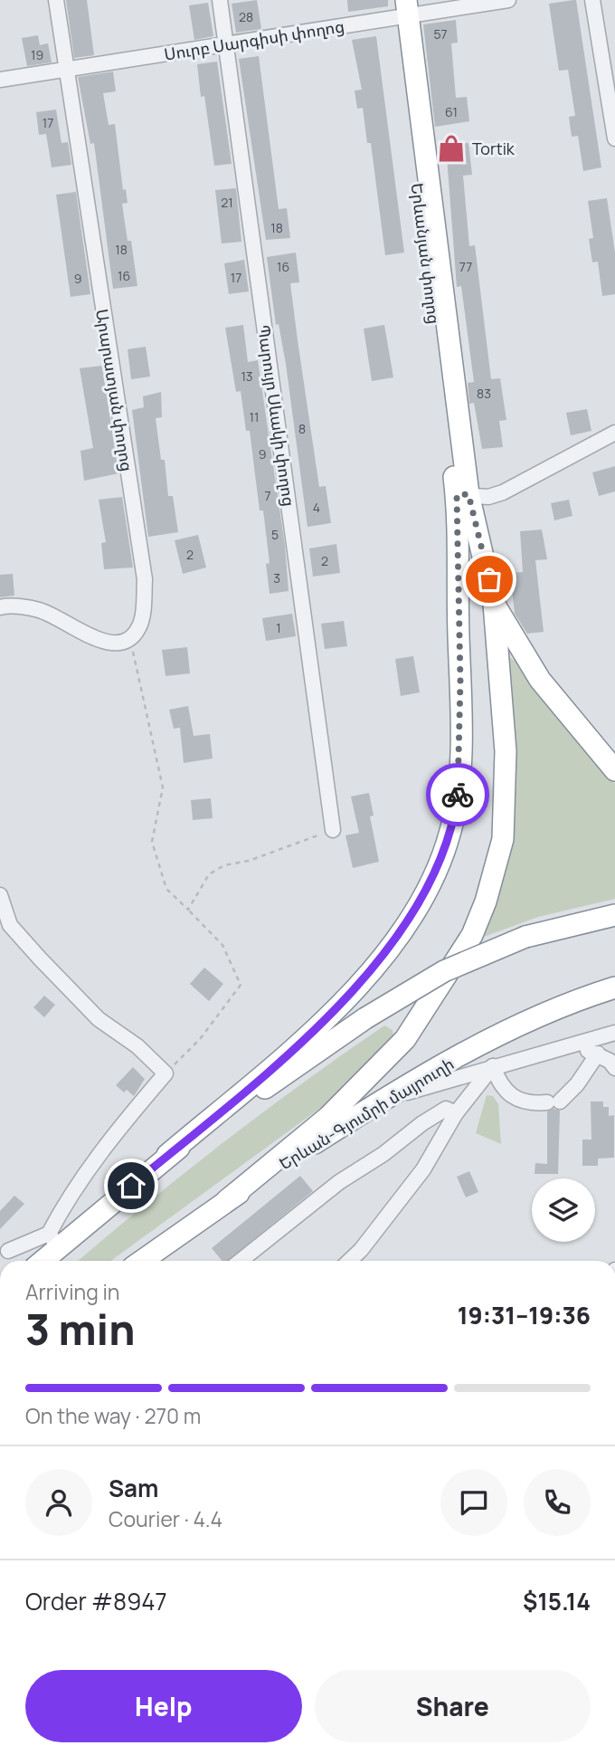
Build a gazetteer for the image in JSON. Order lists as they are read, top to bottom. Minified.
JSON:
{"streets":{"highway":["Երևանյան փողոց","Երևան-Գյումրի մայրուղի"],"street":["Սուրբ Սարգիսի փողոց","Արարատյան փողոց","Պարույր Սևակի փողոց"]},"crossings":[["Սուրբ Սարգիսի փողոց","Երևանյան փողոց"],["Սուրբ Սարգիսի փողոց","Արարատյան փողոց"],["Սուրբ Սարգիսի փողոց","Պարույր Սևակի փողոց"]],"places":{"shop":["Tortik"]},"house_numbers":["28","57","19","61","17","21","18","18","16","77","16","17","9","13","83","11","8","9","7","4","5","2","2","3","1"],"page":{"heading":["3 min","Arriving in","19:31–19:36"],"panel":["Sam","Courier · 4.4","Order #8947","$15.14"],"bar":"On the way · 270 m","buttons":["Help","Share"]}}
